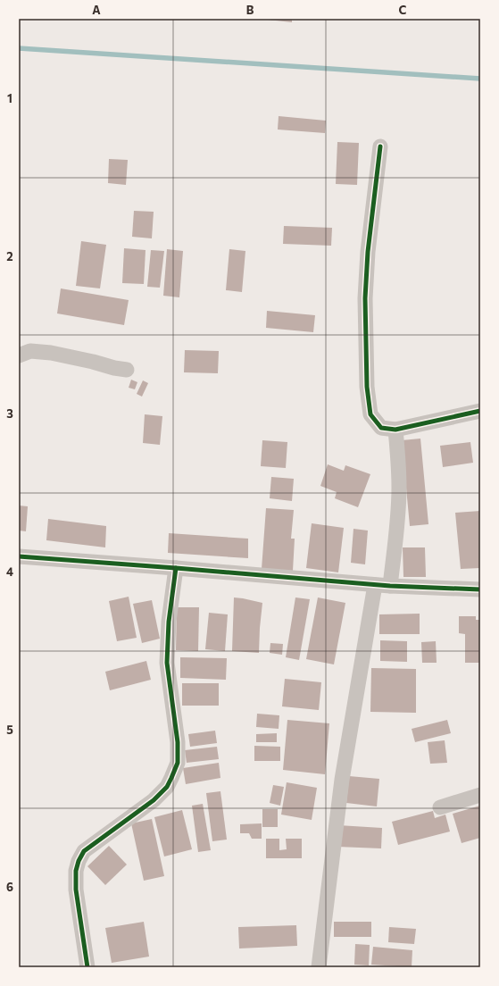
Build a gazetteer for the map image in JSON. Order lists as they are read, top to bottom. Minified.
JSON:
{"grid":{"columns":["A","B","C"],"rows":["1","2","3","4","5","6"]}}
